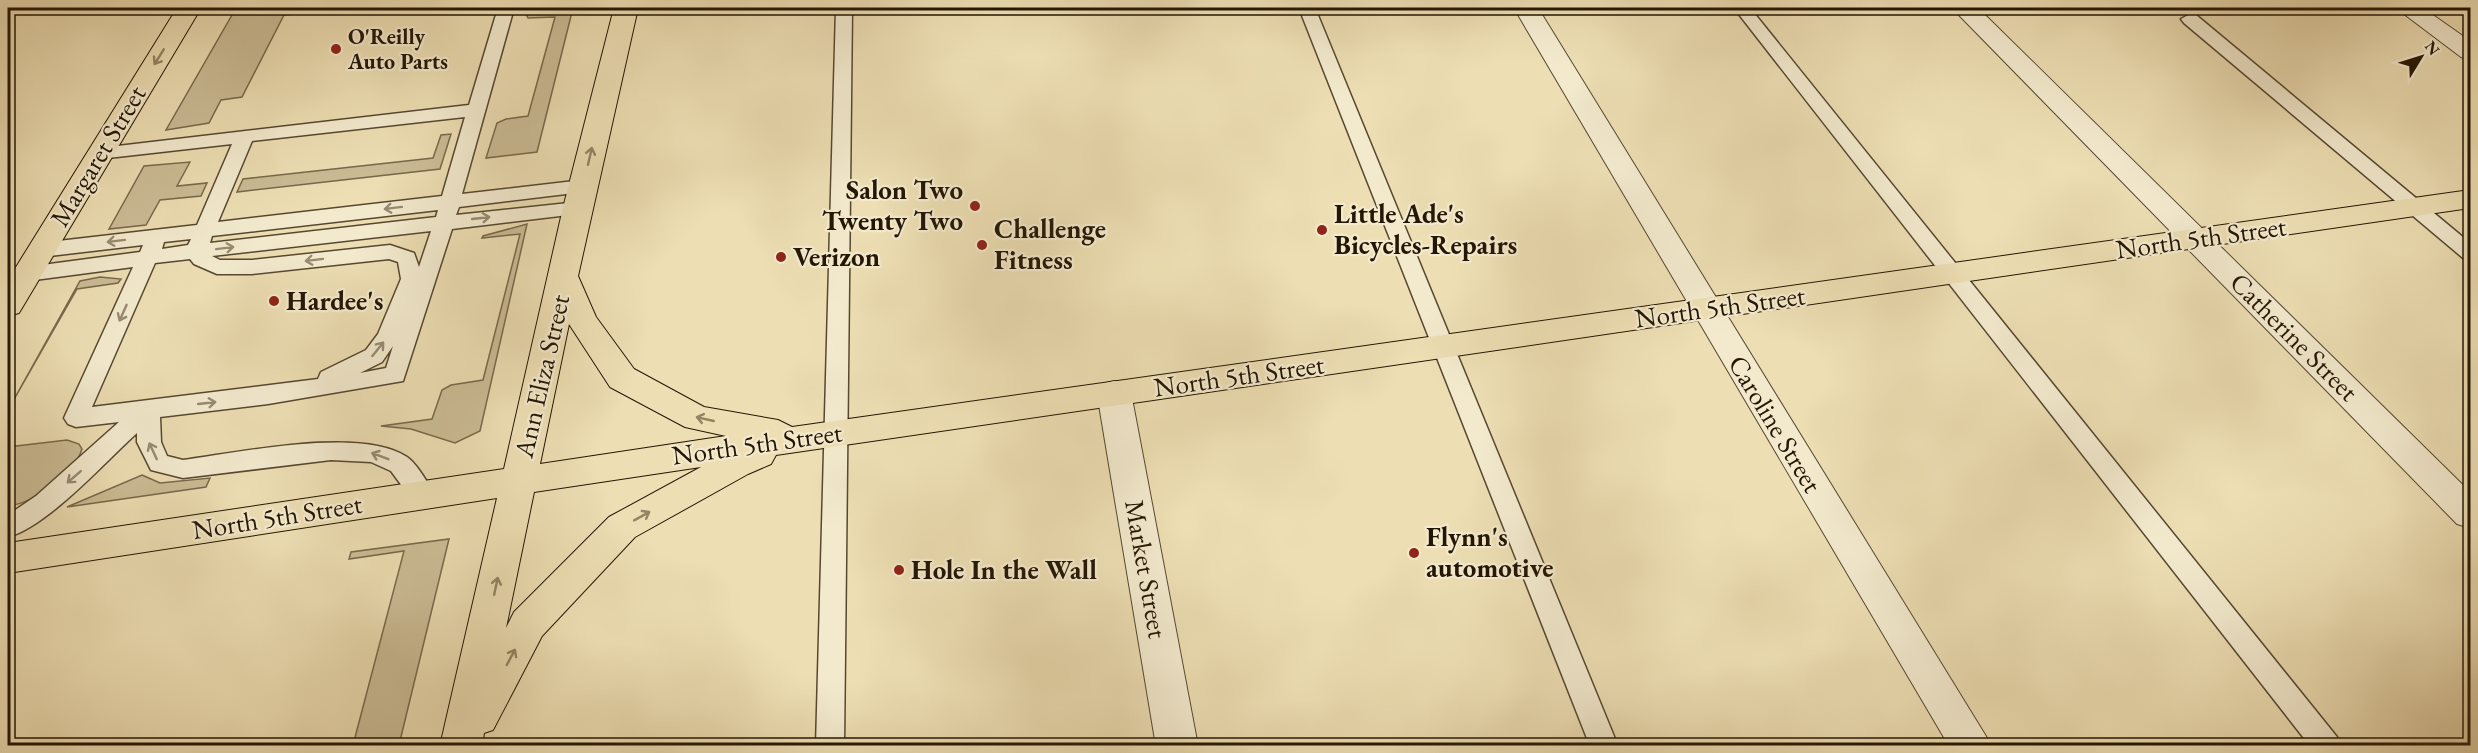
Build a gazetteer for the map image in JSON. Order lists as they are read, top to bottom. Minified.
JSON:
{"streets":{"main road":["Margaret Street","North 5th Street","Ann Eliza Street"],"street":["Catherine Street","Caroline Street","Market Street"]},"crossings":[["North 5th Street","Catherine Street"],["North 5th Street","Ann Eliza Street"],["North 5th Street","Caroline Street"],["North 5th Street","Market Street"]],"one_way":["Margaret Street","Ann Eliza Street"],"places":["O'Reilly Auto Parts","Salon Two Twenty Two","Little Ade's Bicycles-Repairs","Challenge Fitness","Verizon","Hardee's","Flynn's automotive","Hole In the Wall"],"north":"top right"}
